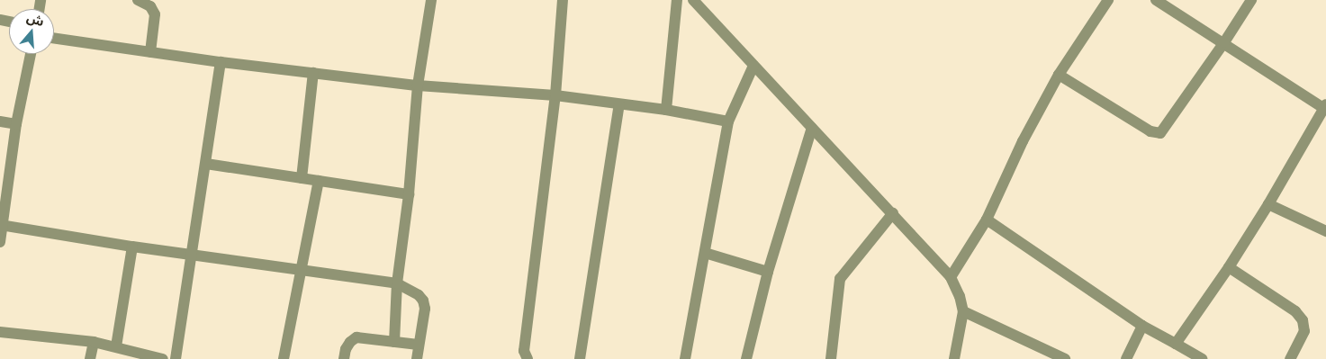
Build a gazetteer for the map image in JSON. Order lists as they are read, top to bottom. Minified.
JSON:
{"north":"top"}
